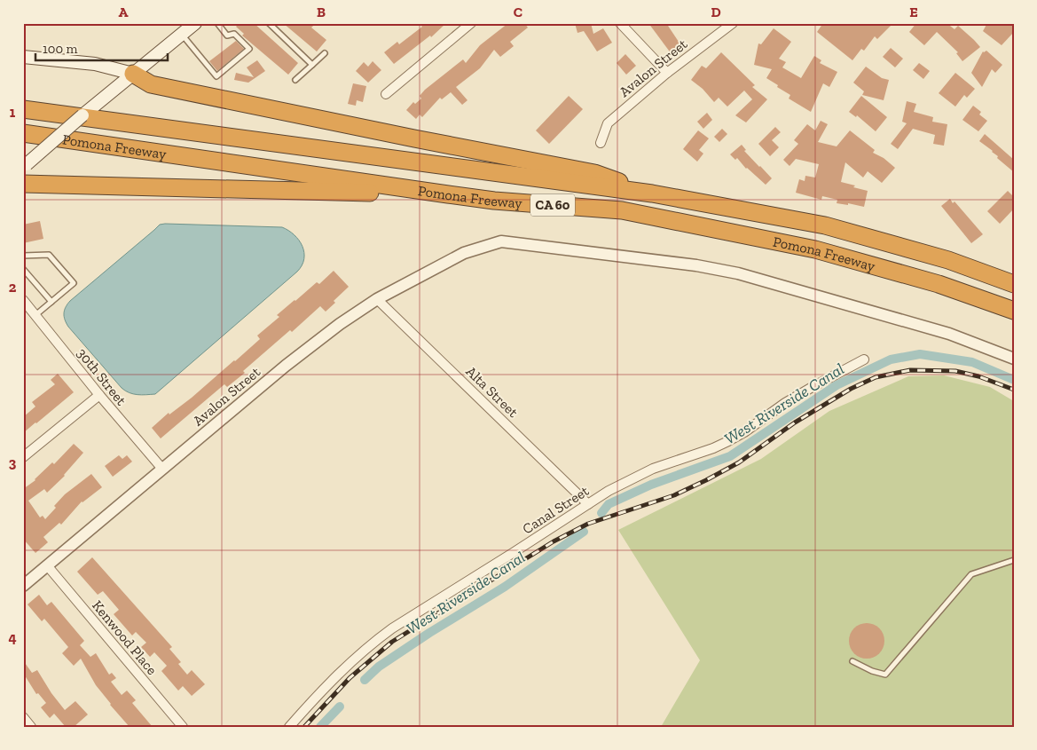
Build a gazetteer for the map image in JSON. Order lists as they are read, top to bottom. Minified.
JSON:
{"streets":{"highway":["Pomona Freeway","CA 60"],"street":["Avalon Street","30th Street","Alta Street","Canal Street","Kenwood Place"]},"crossings":[["Avalon Street","30th Street"],["Avalon Street","Alta Street"],["Avalon Street","Kenwood Place"],["Alta Street","Canal Street"]],"water":["West Riverside Canal"],"scale_bar":"100 m","grid":{"columns":["A","B","C","D","E"],"rows":["1","2","3","4"]}}
